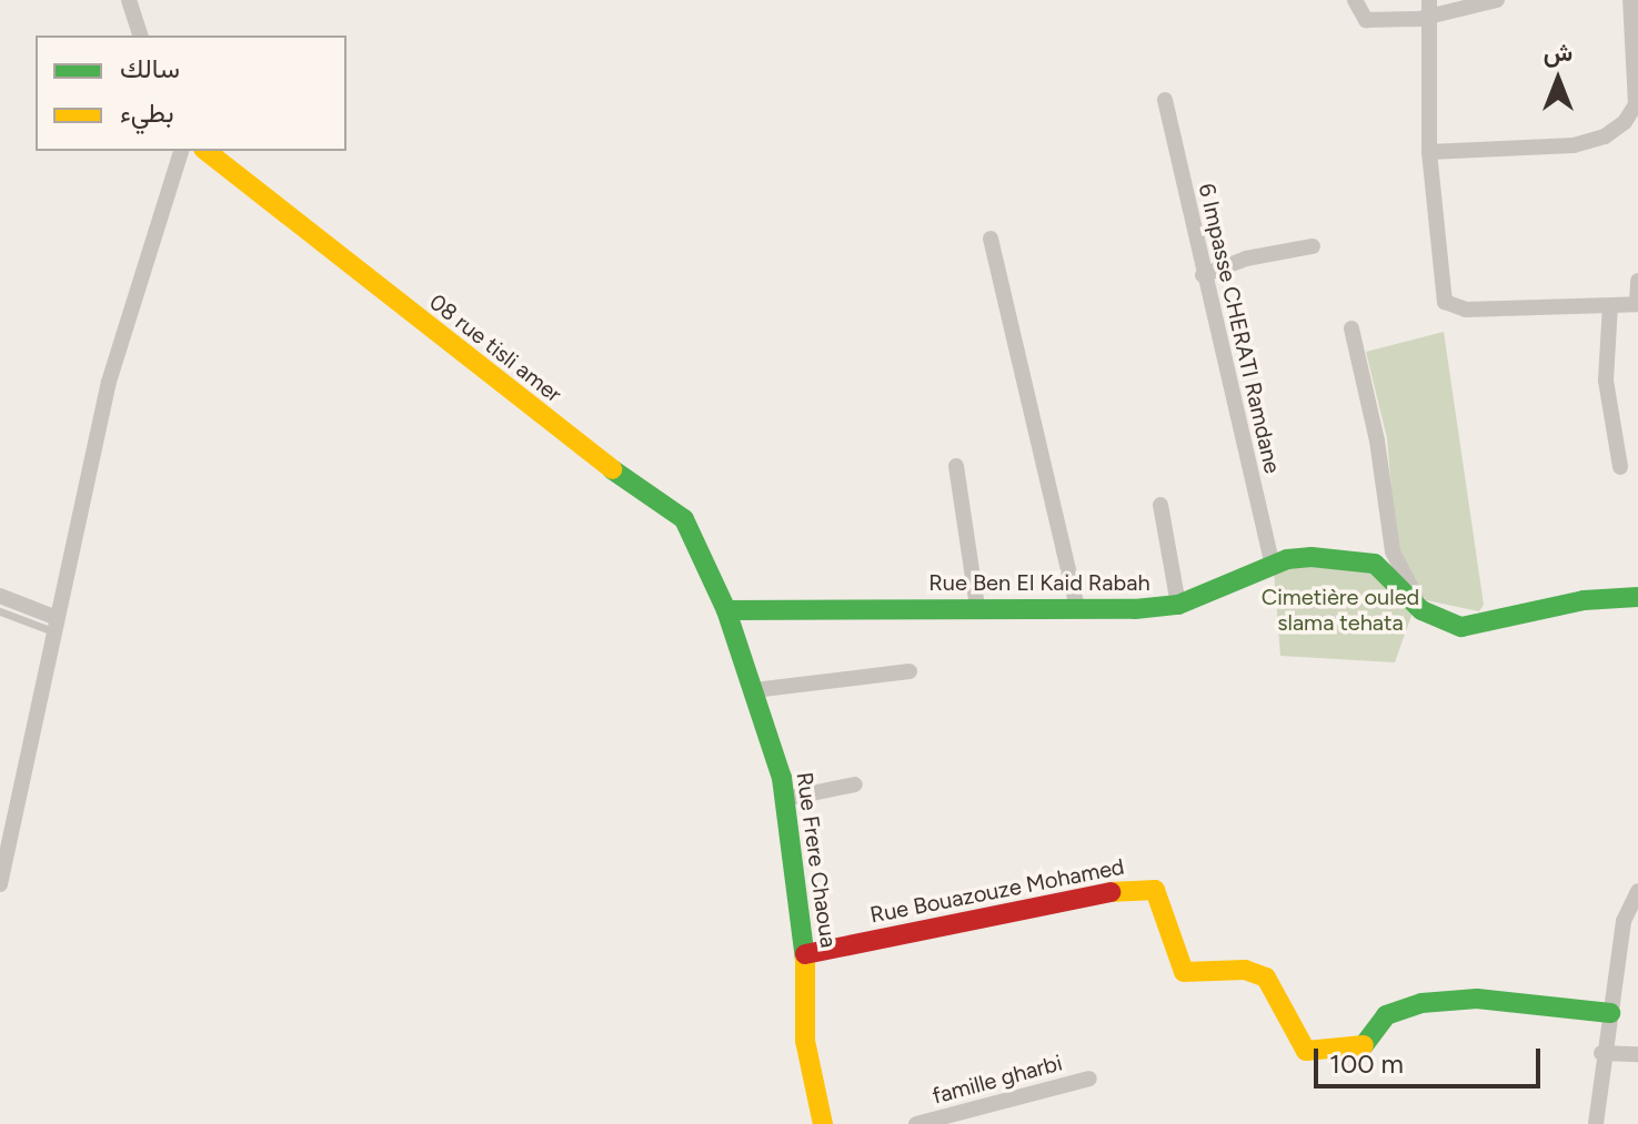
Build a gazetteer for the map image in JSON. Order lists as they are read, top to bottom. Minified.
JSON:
{"streets":{"street":["6 Impasse CHERATI Ramdane","08 rue tisli amer","Rue Ben El Kaid Rabah","Rue Frere Chaoua","Rue Bouazouze Mohamed","famille gharbi"]},"crossings":[["6 Impasse CHERATI Ramdane","Rue Ben El Kaid Rabah"],["08 rue tisli amer","Rue Ben El Kaid Rabah"],["08 rue tisli amer","Rue Frere Chaoua"],["Rue Ben El Kaid Rabah","Rue Frere Chaoua"],["Rue Frere Chaoua","Rue Bouazouze Mohamed"]],"parks":["Cimetière ouled slama tehata"],"legend":["سالك","بطيء"],"scale_bar":"100 m","north":"top"}
